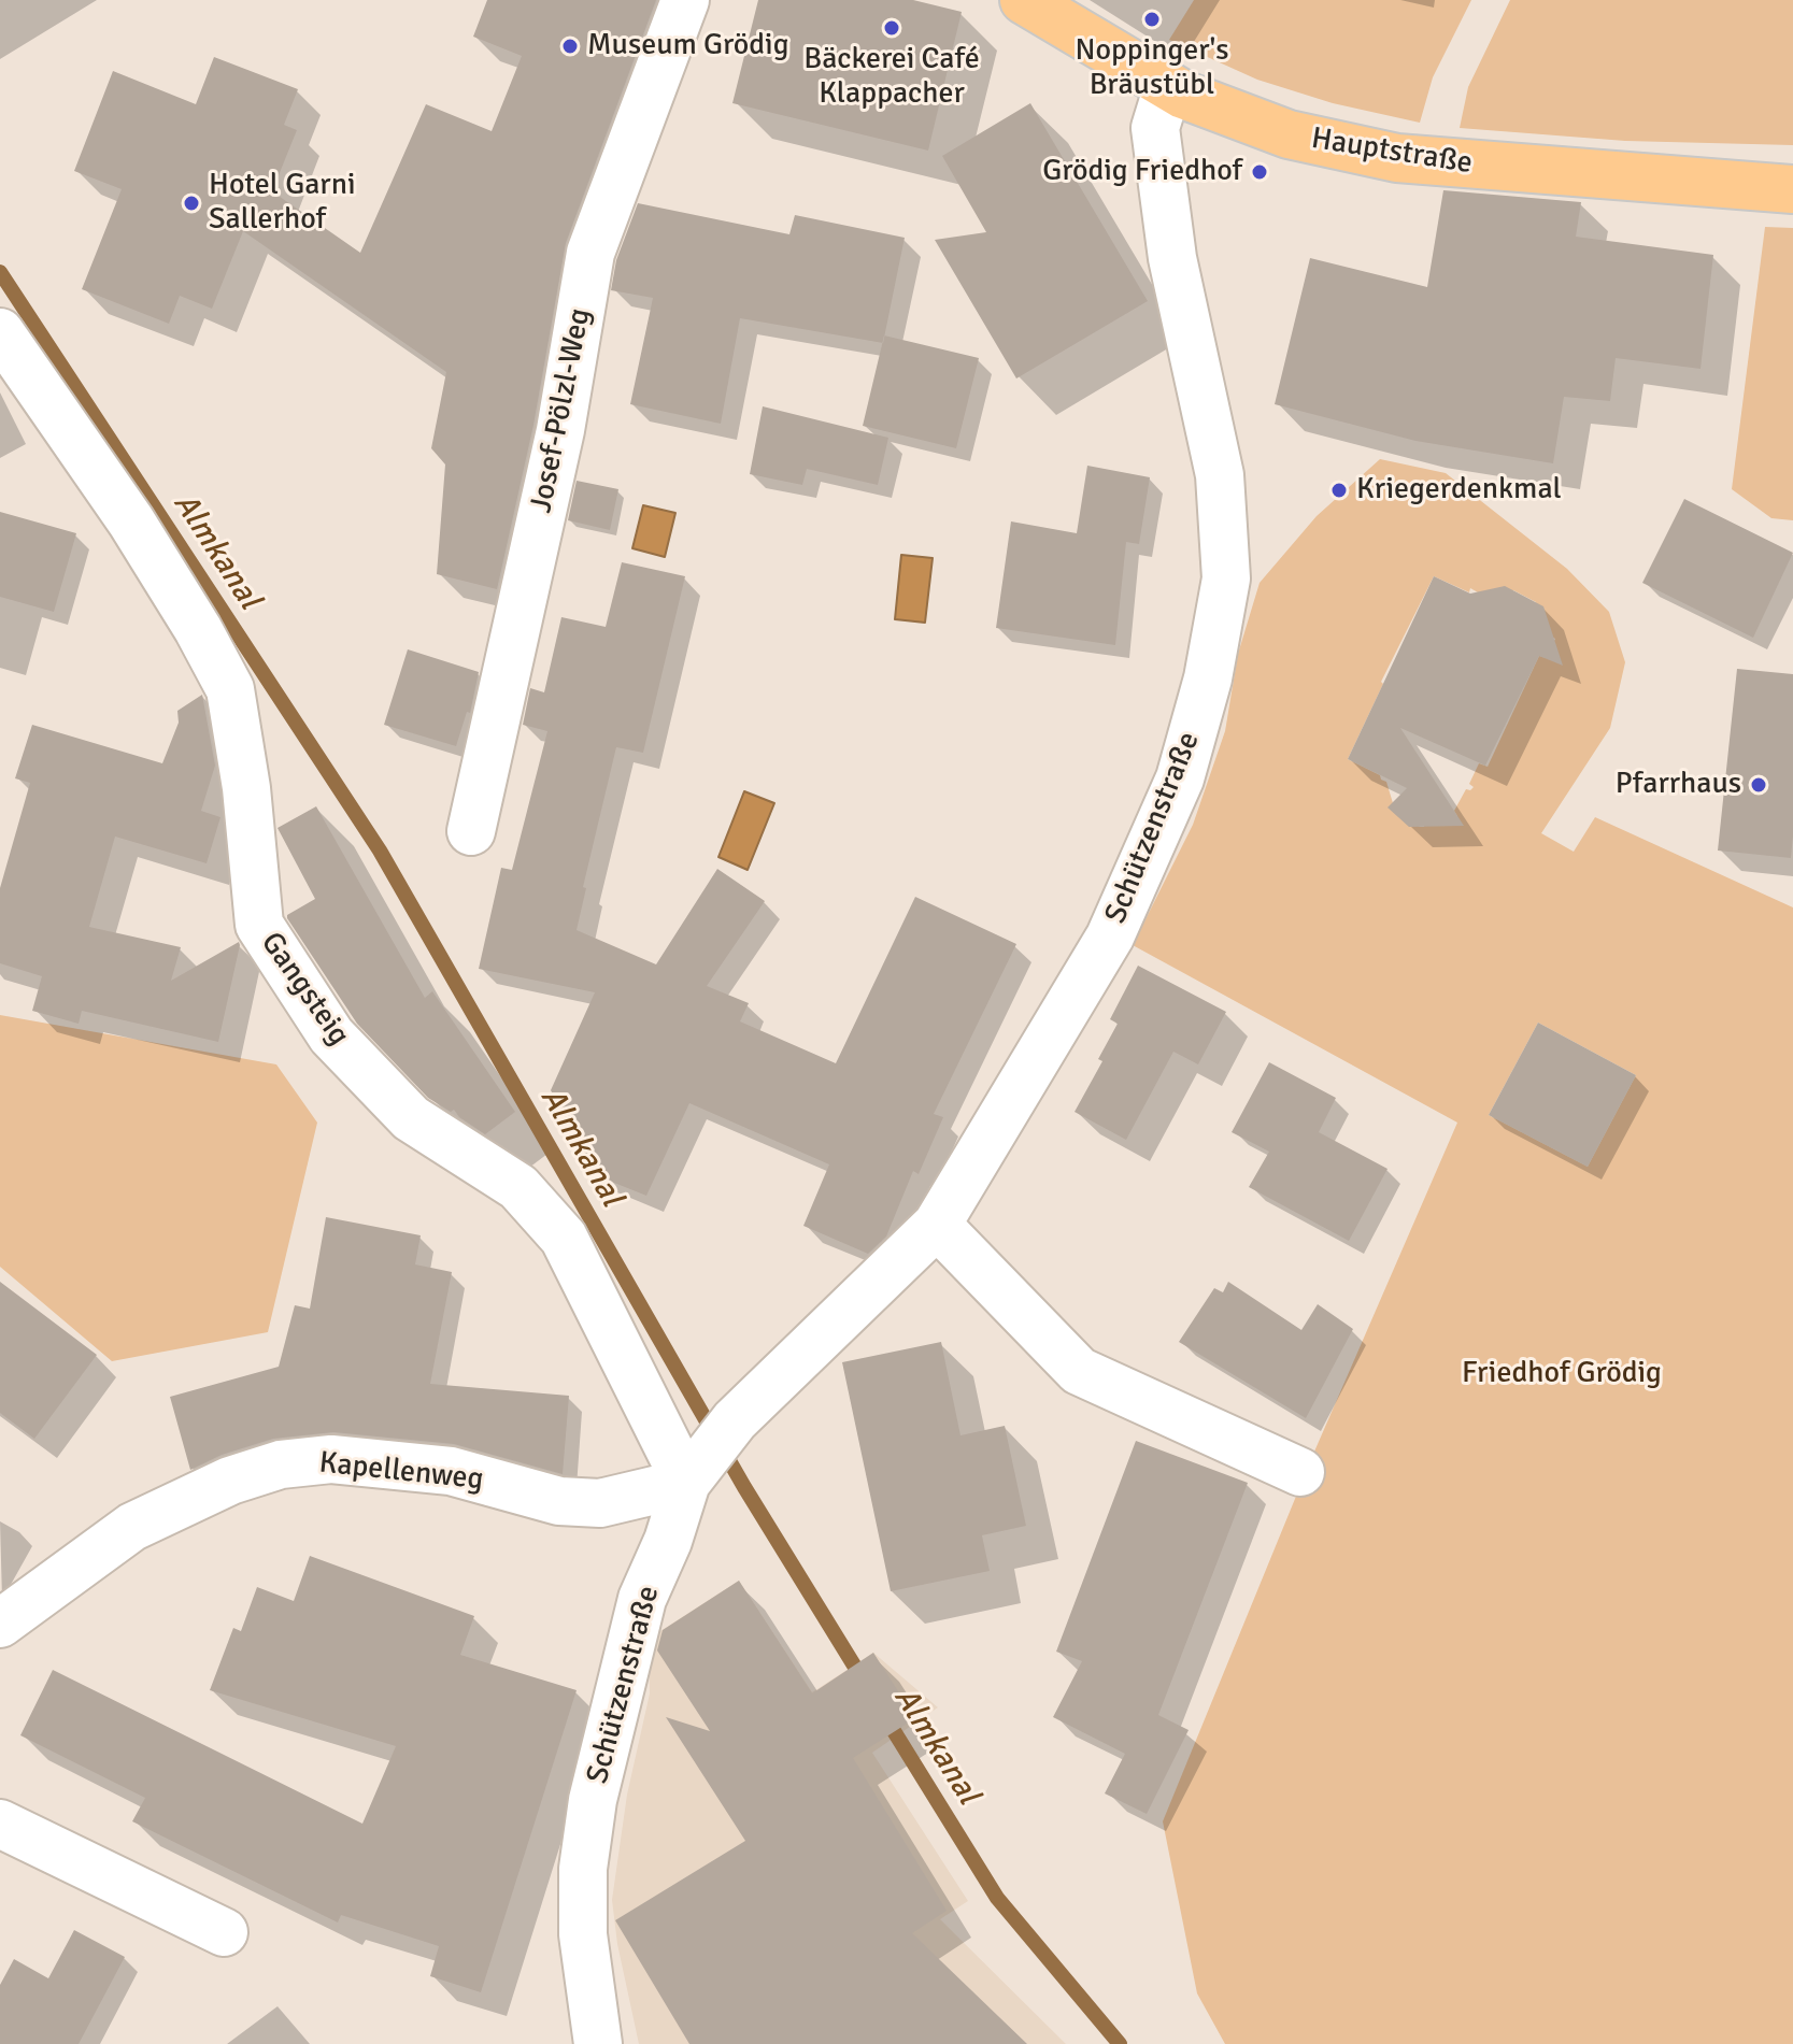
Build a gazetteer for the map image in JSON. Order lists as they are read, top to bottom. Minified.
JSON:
{"streets":{"main road":["Hauptstraße"],"street":["Josef-Pölzl-Weg","Schützenstraße","Gangsteig","Kapellenweg"]},"crossings":[["Hauptstraße","Schützenstraße"],["Schützenstraße","Gangsteig"],["Schützenstraße","Kapellenweg"],["Gangsteig","Kapellenweg"]],"water":["Almkanal"],"parks":["Friedhof Grödig"],"places":["Noppinger's Bräustübl","Bäckerei Café Klappacher","Museum Grödig","Grödig Friedhof","Hotel Garni Sallerhof","Kriegerdenkmal","Pfarrhaus"]}
